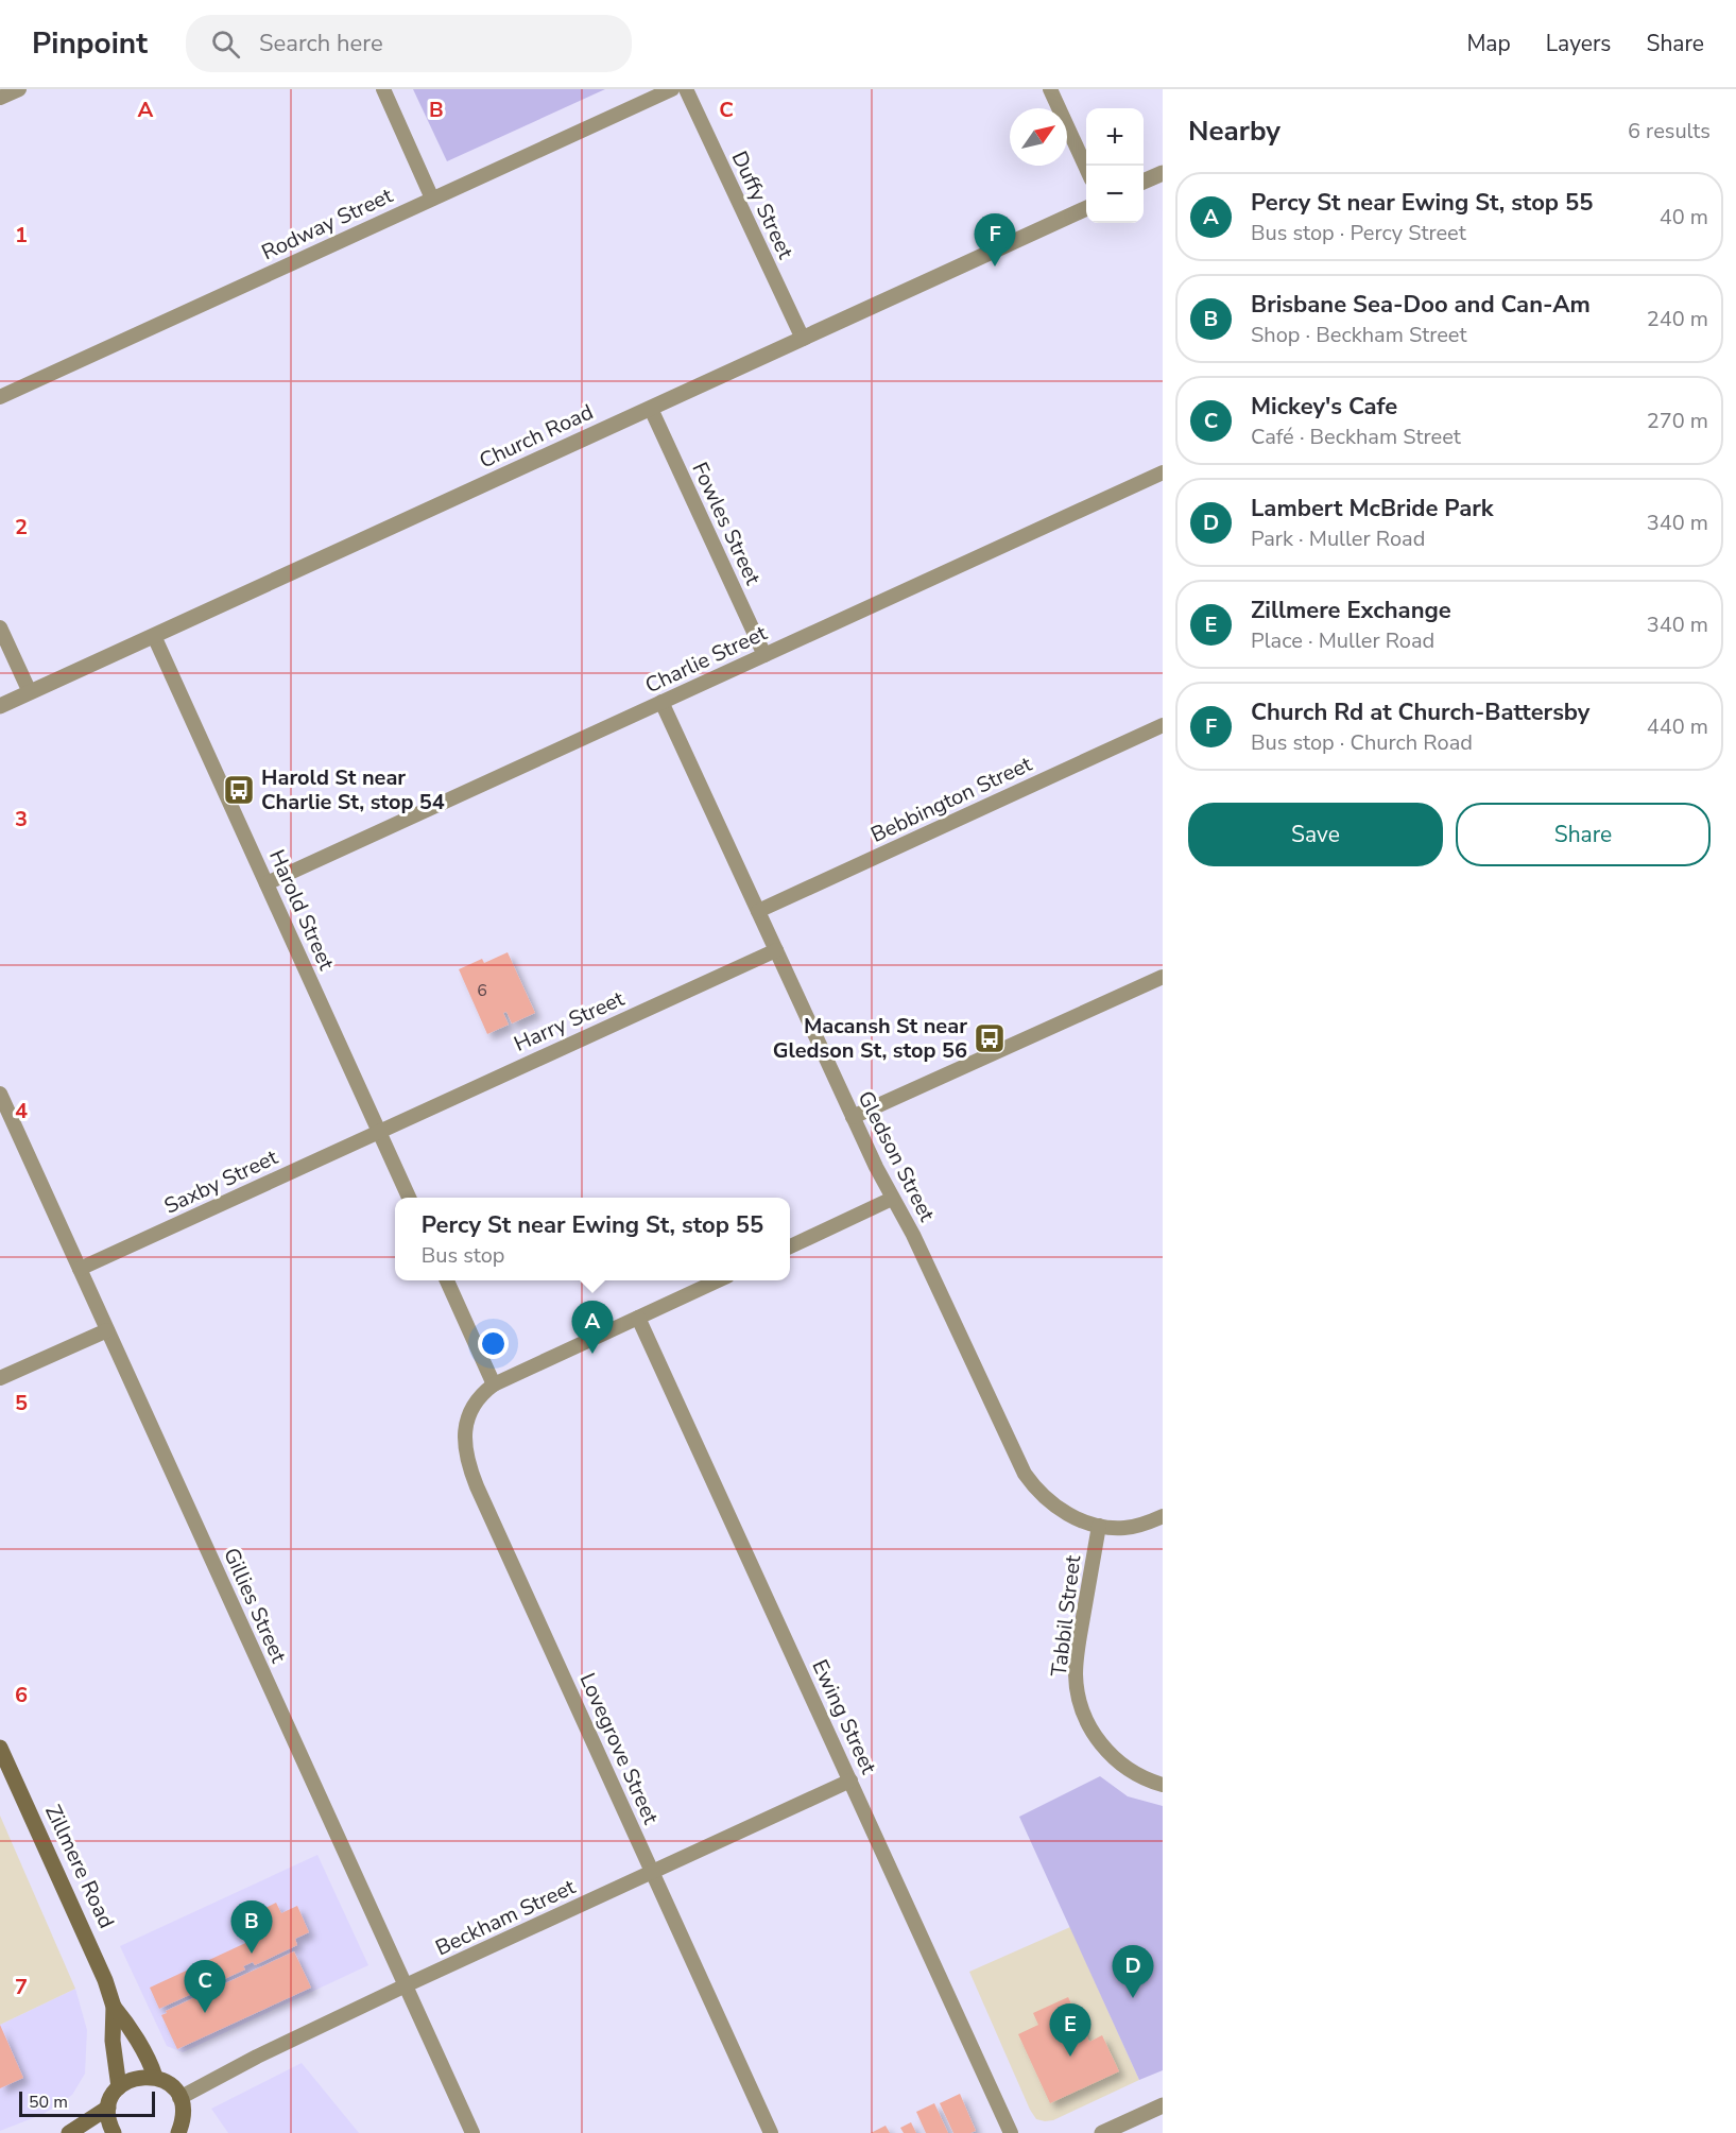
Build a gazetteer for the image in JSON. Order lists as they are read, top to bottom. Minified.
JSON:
{"streets":{"main road":["Zillmere Road"],"street":["Duffy Street","Rodway Street","Church Road","Fowles Street","Charlie Street","Bebbington Street","Harold Street","Harry Street","Gledson Street","Saxby Street","Gillies Street","Tabbil Street","Ewing Street","Lovegrove Street","Beckham Street"]},"crossings":[["Duffy Street","Church Road"],["Church Road","Fowles Street"],["Church Road","Harold Street"],["Fowles Street","Charlie Street"],["Charlie Street","Harold Street"],["Charlie Street","Gledson Street"],["Bebbington Street","Gledson Street"],["Harold Street","Harry Street"],["Harold Street","Saxby Street"],["Harry Street","Gledson Street"],["Harry Street","Saxby Street"],["Gledson Street","Tabbil Street"],["Saxby Street","Gillies Street"],["Gillies Street","Beckham Street"],["Ewing Street","Beckham Street"],["Lovegrove Street","Beckham Street"]],"places":{"bus stop":["Harold St near Charlie St, stop 54","Macansh St near Gledson St, stop 56"]},"house_numbers":["6"],"scale_bar":"50 m","north":"top right","page":{"header":"Pinpoint","search":"Search here","nav":["Map","Layers","Share"],"heading":["Nearby","6 results"],"map_buttons":["+","−"],"list":[{"mark":"A","name":"Percy St near Ewing St, stop 55","note":"Bus stop · Percy Street","value":"40 m"},{"mark":"B","name":"Brisbane Sea-Doo and Can-Am","note":"Shop · Beckham Street","value":"240 m"},{"mark":"C","name":"Mickey's Cafe","note":"Café · Beckham Street","value":"270 m"},{"mark":"D","name":"Lambert McBride Park","note":"Park · Muller Road","value":"340 m"},{"mark":"E","name":"Zillmere Exchange","note":"Place · Muller Road","value":"340 m"},{"mark":"F","name":"Church Rd at Church-Battersby","note":"Bus stop · Church Road","value":"440 m"}],"pins":["F","A","B","D","C","E"],"buttons":["Save","Share"],"popup":["Percy St near Ewing St, stop 55","Bus stop"],"scale":"50 m"},"grid":{"columns":["A","B","C"],"rows":["1","2","3","4","5","6","7"]}}
